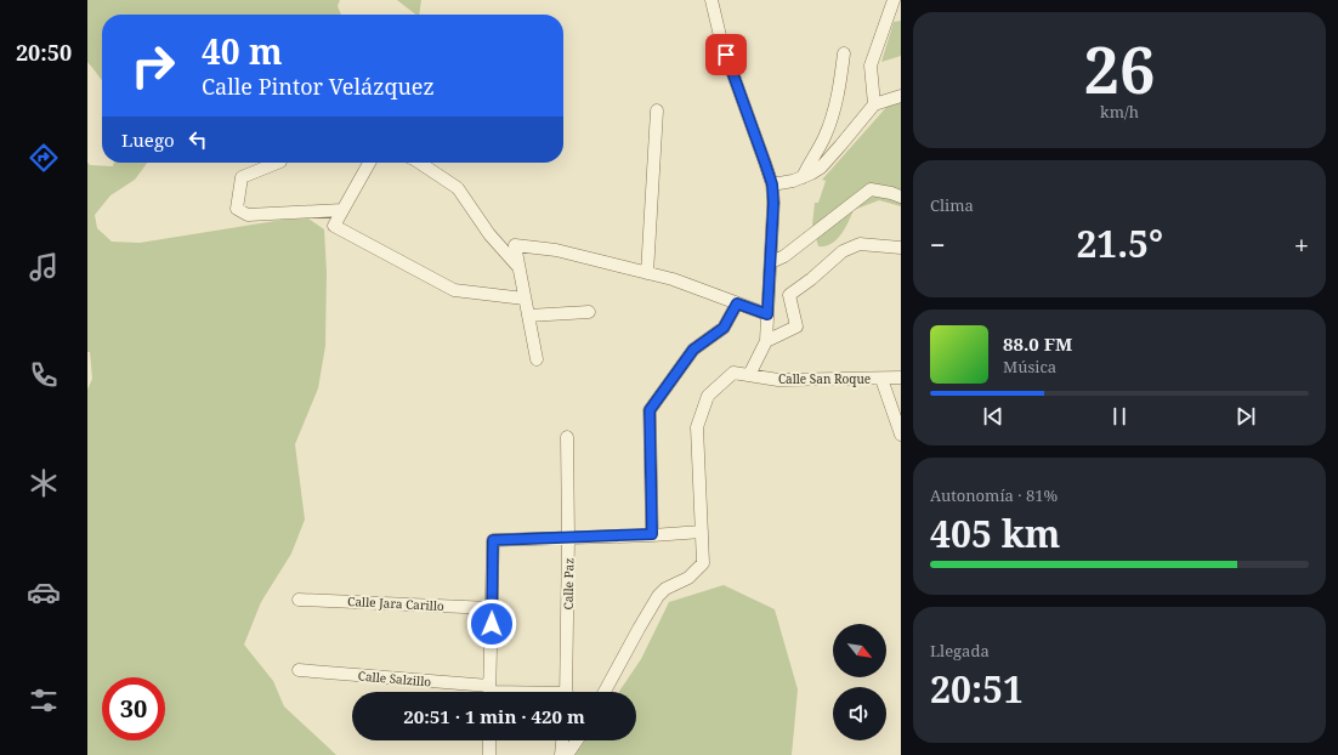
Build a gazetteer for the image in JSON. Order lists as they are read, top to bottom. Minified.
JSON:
{"streets":{"street":["Calle San Roque","Calle Paz","Calle Jara Carillo","Calle Salzillo"]},"north":"bottom right","page":{"tabs":"20:50","tile":[["26","km/h"],"Clima",["Autonomía · 81%","405 km"],["Llegada","20:51"]],"turn":["40 m","Calle Pintor Velázquez"],"then":"Luego","heat":["−","21.5°","+"],"song":["88.0 FM","Música"],"limit":"30","trip":"20:51 · 1 min · 420 m"}}
